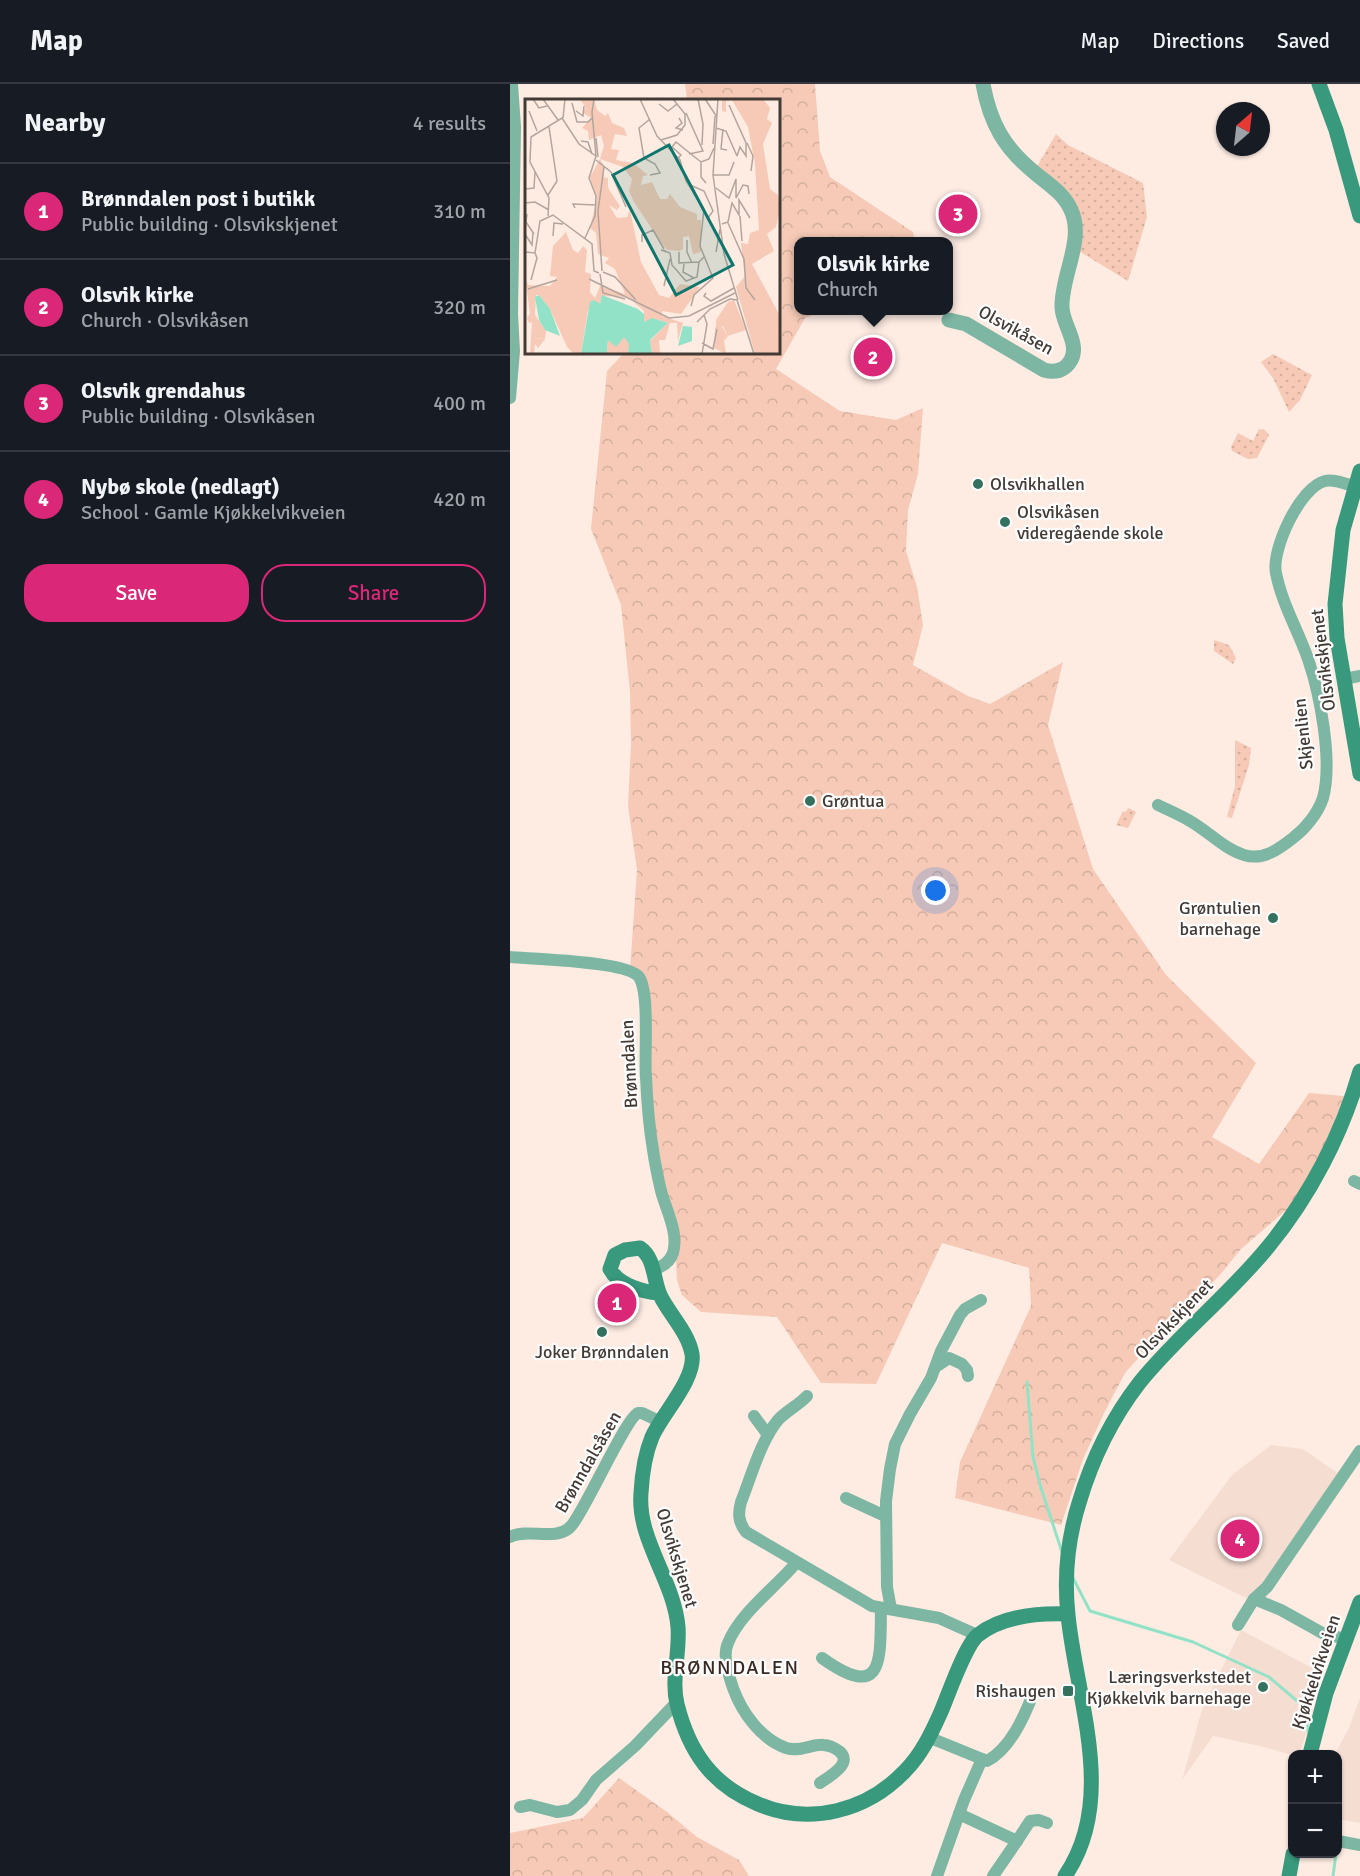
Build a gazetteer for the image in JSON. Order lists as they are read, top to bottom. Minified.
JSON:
{"streets":{"main road":["Olsvikskjenet","Kjøkkelvikveien"],"street":["Olsvikåsen","Skjenlien","Brønndalen","Brønndalsåsen"]},"crossings":[["Olsvikskjenet","Skjenlien"],["Olsvikskjenet","Brønndalen"],["Olsvikskjenet","Brønndalsåsen"]],"districts":["BRØNNDALEN"],"places":{"other":["Olsvikhallen","Olsvikåsen videregående skole","Grøntua","Grøntulien barnehage","Joker Brønndalen","Læringsverkstedet Kjøkkelvik barnehage"],"transit":["Rishaugen"]},"north":"top right","page":{"header":"Map","nav":["Map","Directions","Saved"],"heading":["Nearby","4 results"],"list":[{"mark":"1","name":"Brønndalen post i butikk","note":"Public building · Olsvikskjenet","value":"310 m"},{"mark":"2","name":"Olsvik kirke","note":"Church · Olsvikåsen","value":"320 m"},{"mark":"3","name":"Olsvik grendahus","note":"Public building · Olsvikåsen","value":"400 m"},{"mark":"4","name":"Nybø skole (nedlagt)","note":"School · Gamle Kjøkkelvikveien","value":"420 m"}],"pins":["3","2","1","4"],"popup":["Olsvik kirke","Church"],"buttons":["Save","Share"],"map_buttons":["+","−"]}}
